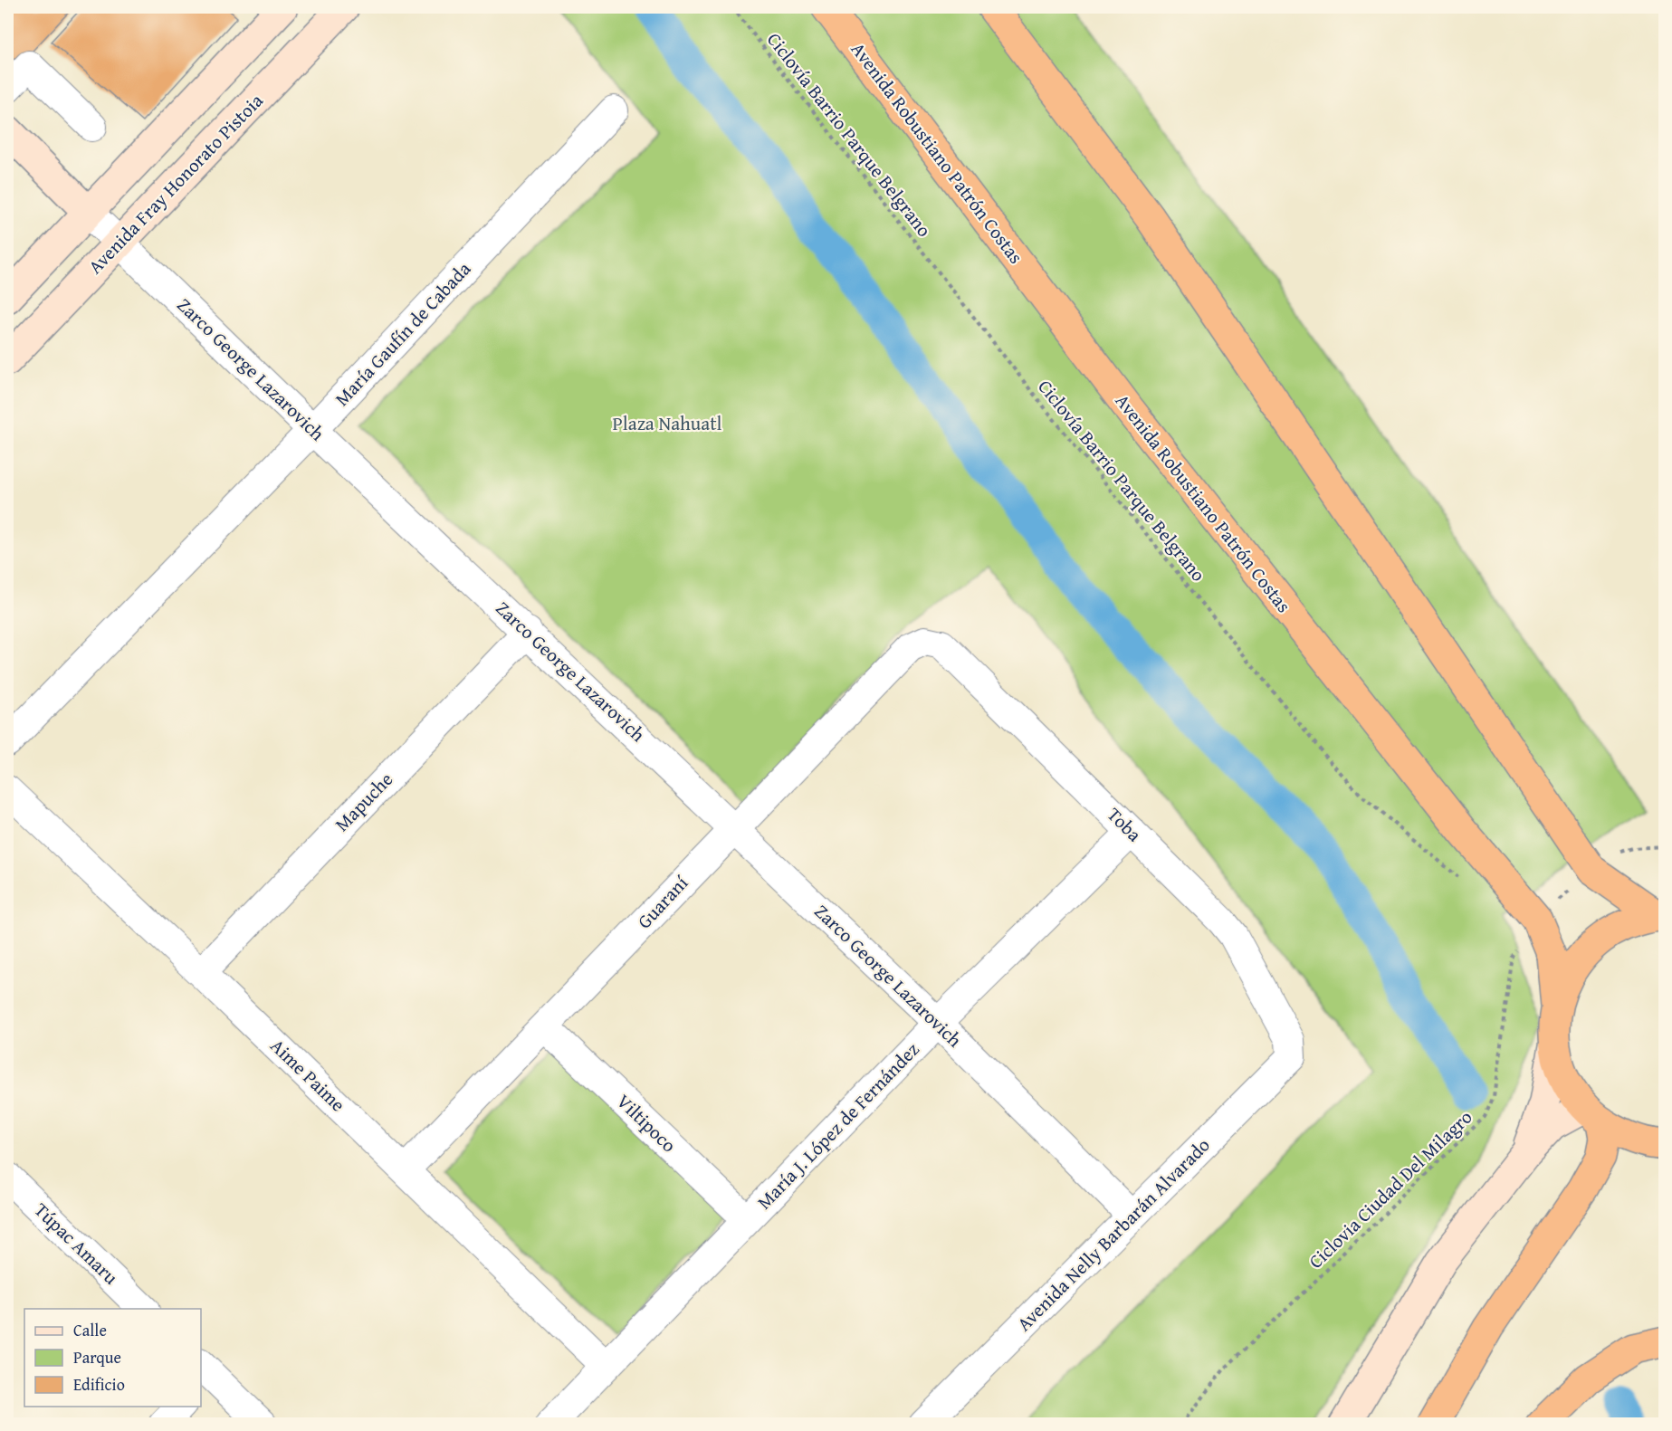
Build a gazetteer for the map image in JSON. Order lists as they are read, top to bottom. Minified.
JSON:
{"streets":{"highway":["Avenida Robustiano Patrón Costas"],"street":["Avenida Fray Honorato Pistoia","María Gaufín de Cabada","Zarco George Lazarovich","Mapuche","Toba","Guaraní","Aime Paime","Viltipoco","María J. López de Fernández","Avenida Nelly Barbarán Alvarado","Túpac Amaru"],"path":["Ciclovía Barrio Parque Belgrano","Ciclovia Ciudad Del Milagro"]},"crossings":[["Avenida Robustiano Patrón Costas","Ciclovia Ciudad Del Milagro"],["Avenida Fray Honorato Pistoia","Zarco George Lazarovich"],["María Gaufín de Cabada","Zarco George Lazarovich"],["Zarco George Lazarovich","Mapuche"],["Zarco George Lazarovich","Guaraní"],["Zarco George Lazarovich","María J. López de Fernández"],["Zarco George Lazarovich","Avenida Nelly Barbarán Alvarado"],["Mapuche","Aime Paime"],["Toba","Guaraní"],["Toba","María J. López de Fernández"],["Toba","Avenida Nelly Barbarán Alvarado"],["Guaraní","Aime Paime"],["Guaraní","Viltipoco"],["Aime Paime","María J. López de Fernández"],["Viltipoco","María J. López de Fernández"]],"parks":["Plaza Nahuatl"],"legend":["Calle","Parque","Edificio"]}
